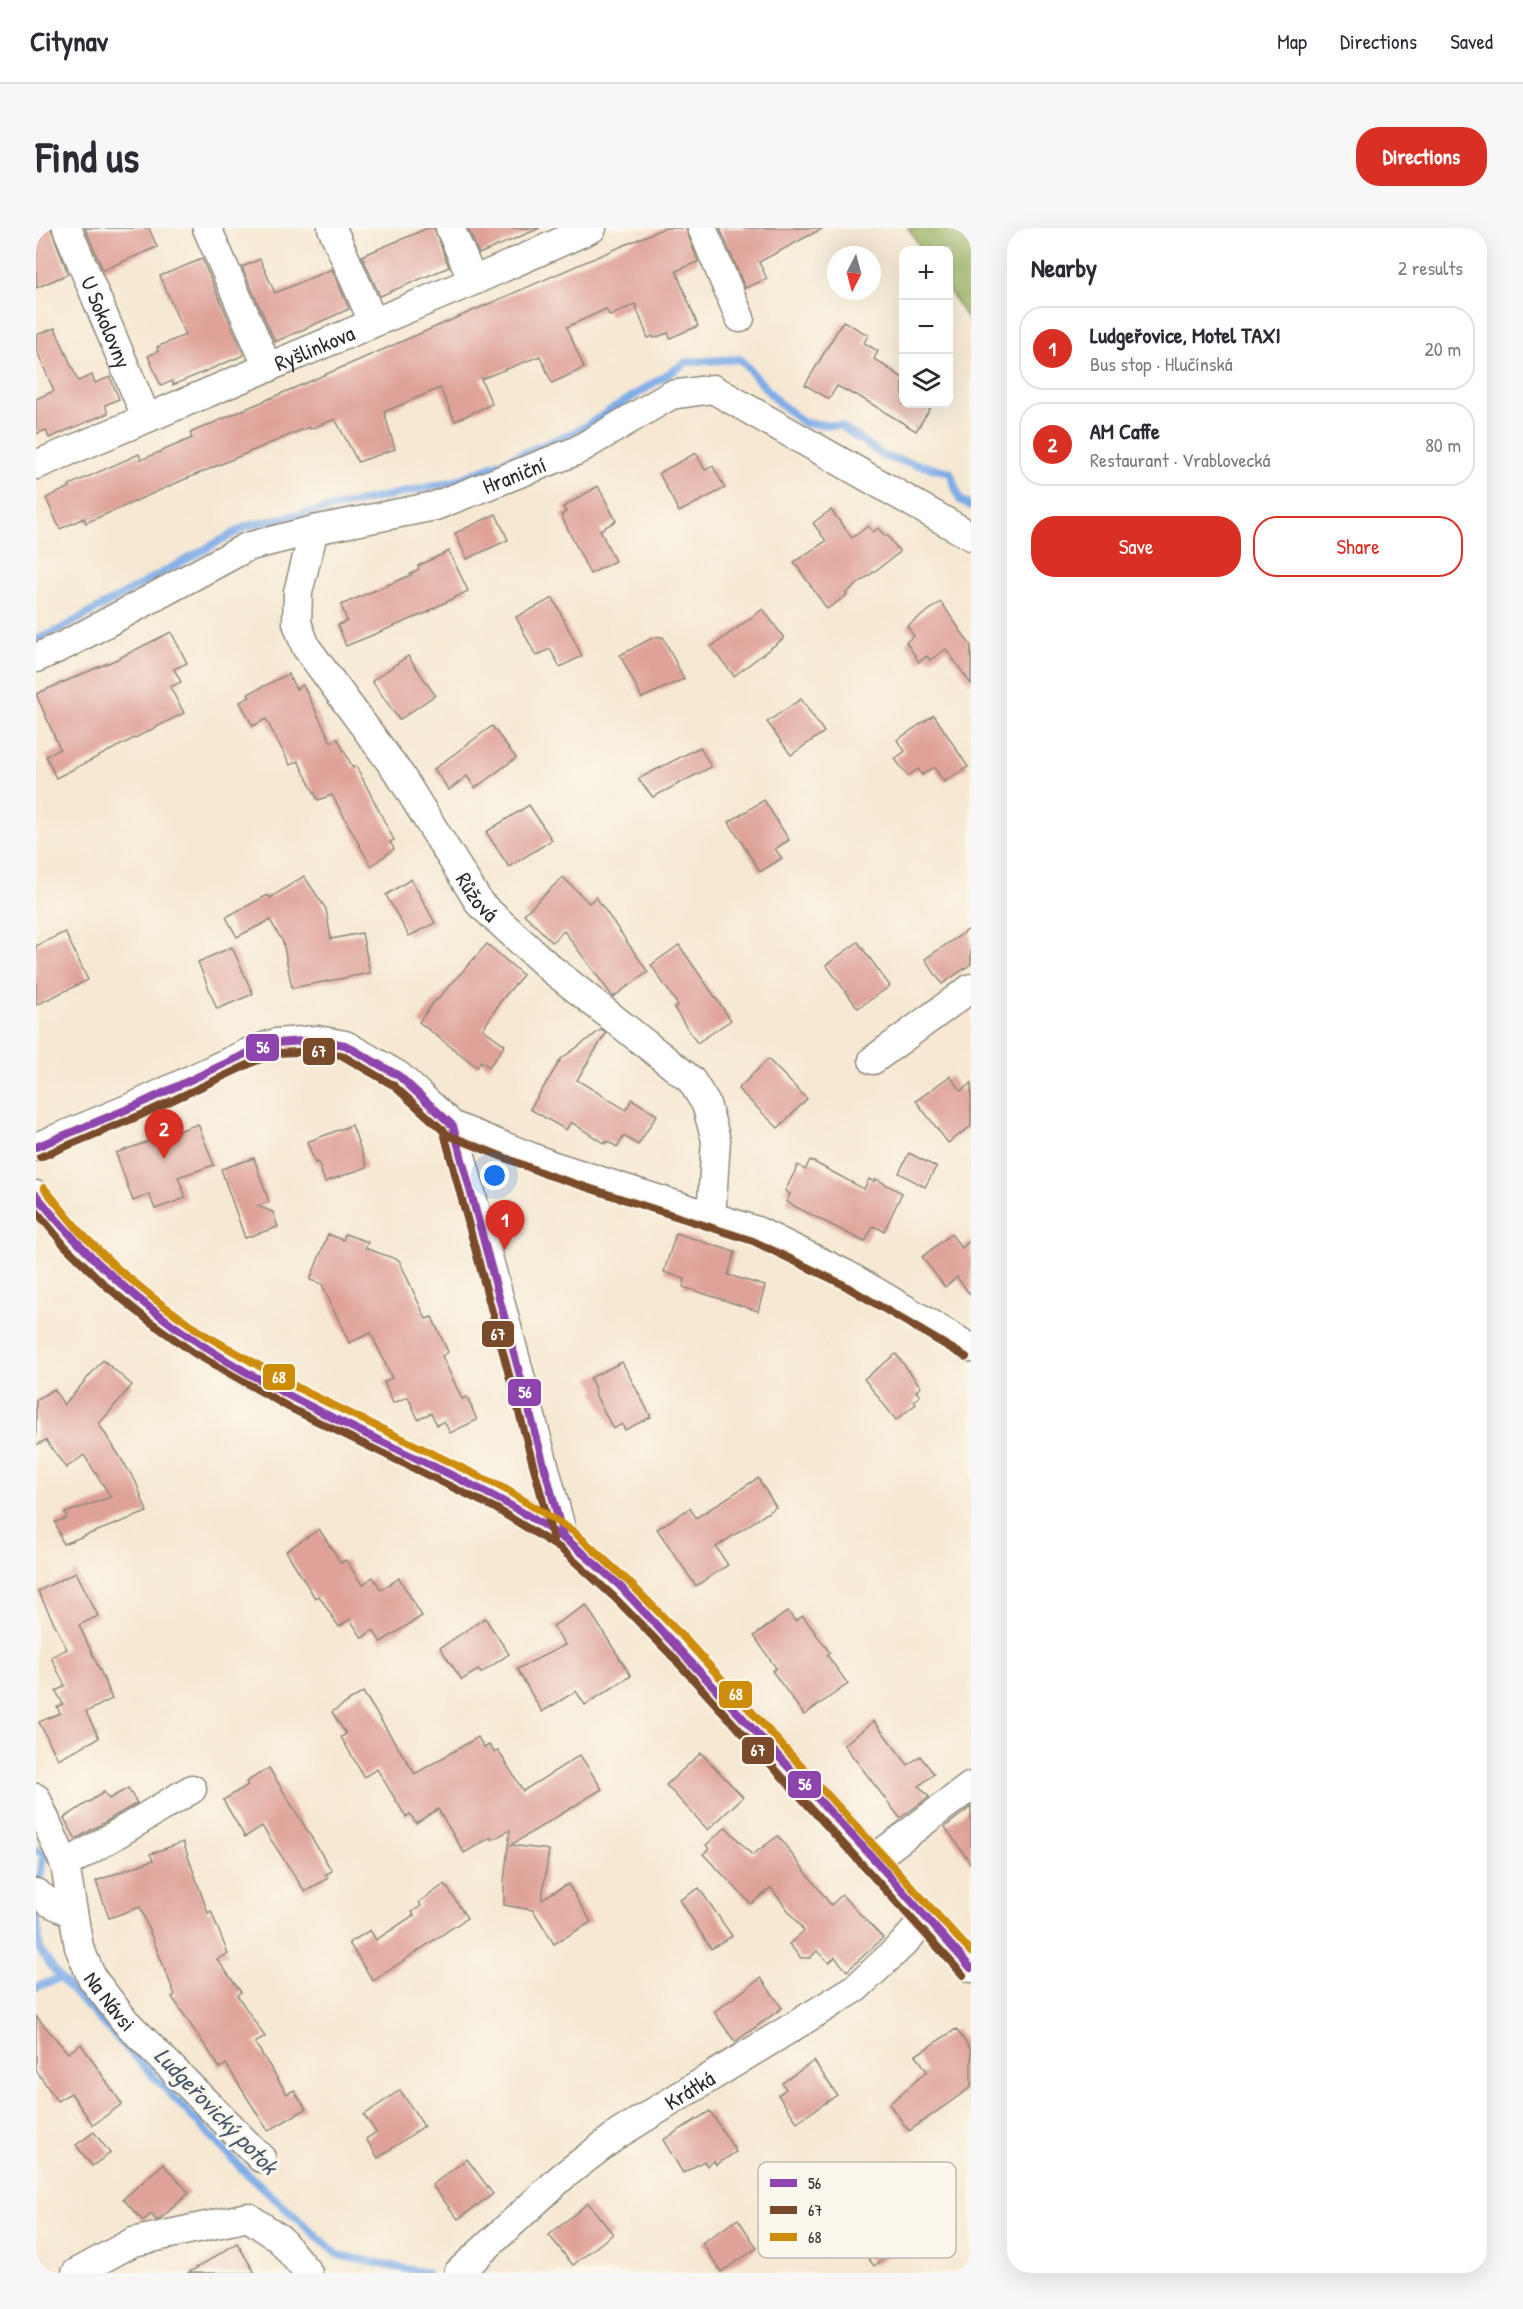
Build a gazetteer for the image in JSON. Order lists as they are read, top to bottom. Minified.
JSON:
{"streets":{"street":["U Sokolovny","Ryšlinkova","Hraniční","Růžová","Na Návsi","Krátká"]},"crossings":[["U Sokolovny","Ryšlinkova"],["Hraniční","Růžová"]],"water":["Ludgeřovický potok"],"lines":["transit line 56","transit line 67","transit line 68"],"legend":["56","67","68"],"north":"bottom","page":{"header":"Citynav","nav":["Map","Directions","Saved"],"buttons":["Directions",["Save","Share"]],"title":"Find us","heading":["Nearby","2 results"],"map_buttons":["+","−"],"list":[{"mark":"1","name":"Ludgeřovice, Motel TAXI","note":"Bus stop · Hlučínská","value":"20 m"},{"mark":"2","name":"AM Caffe","note":"Restaurant · Vrablovecká","value":"80 m"}],"pins":["2","1"]}}
